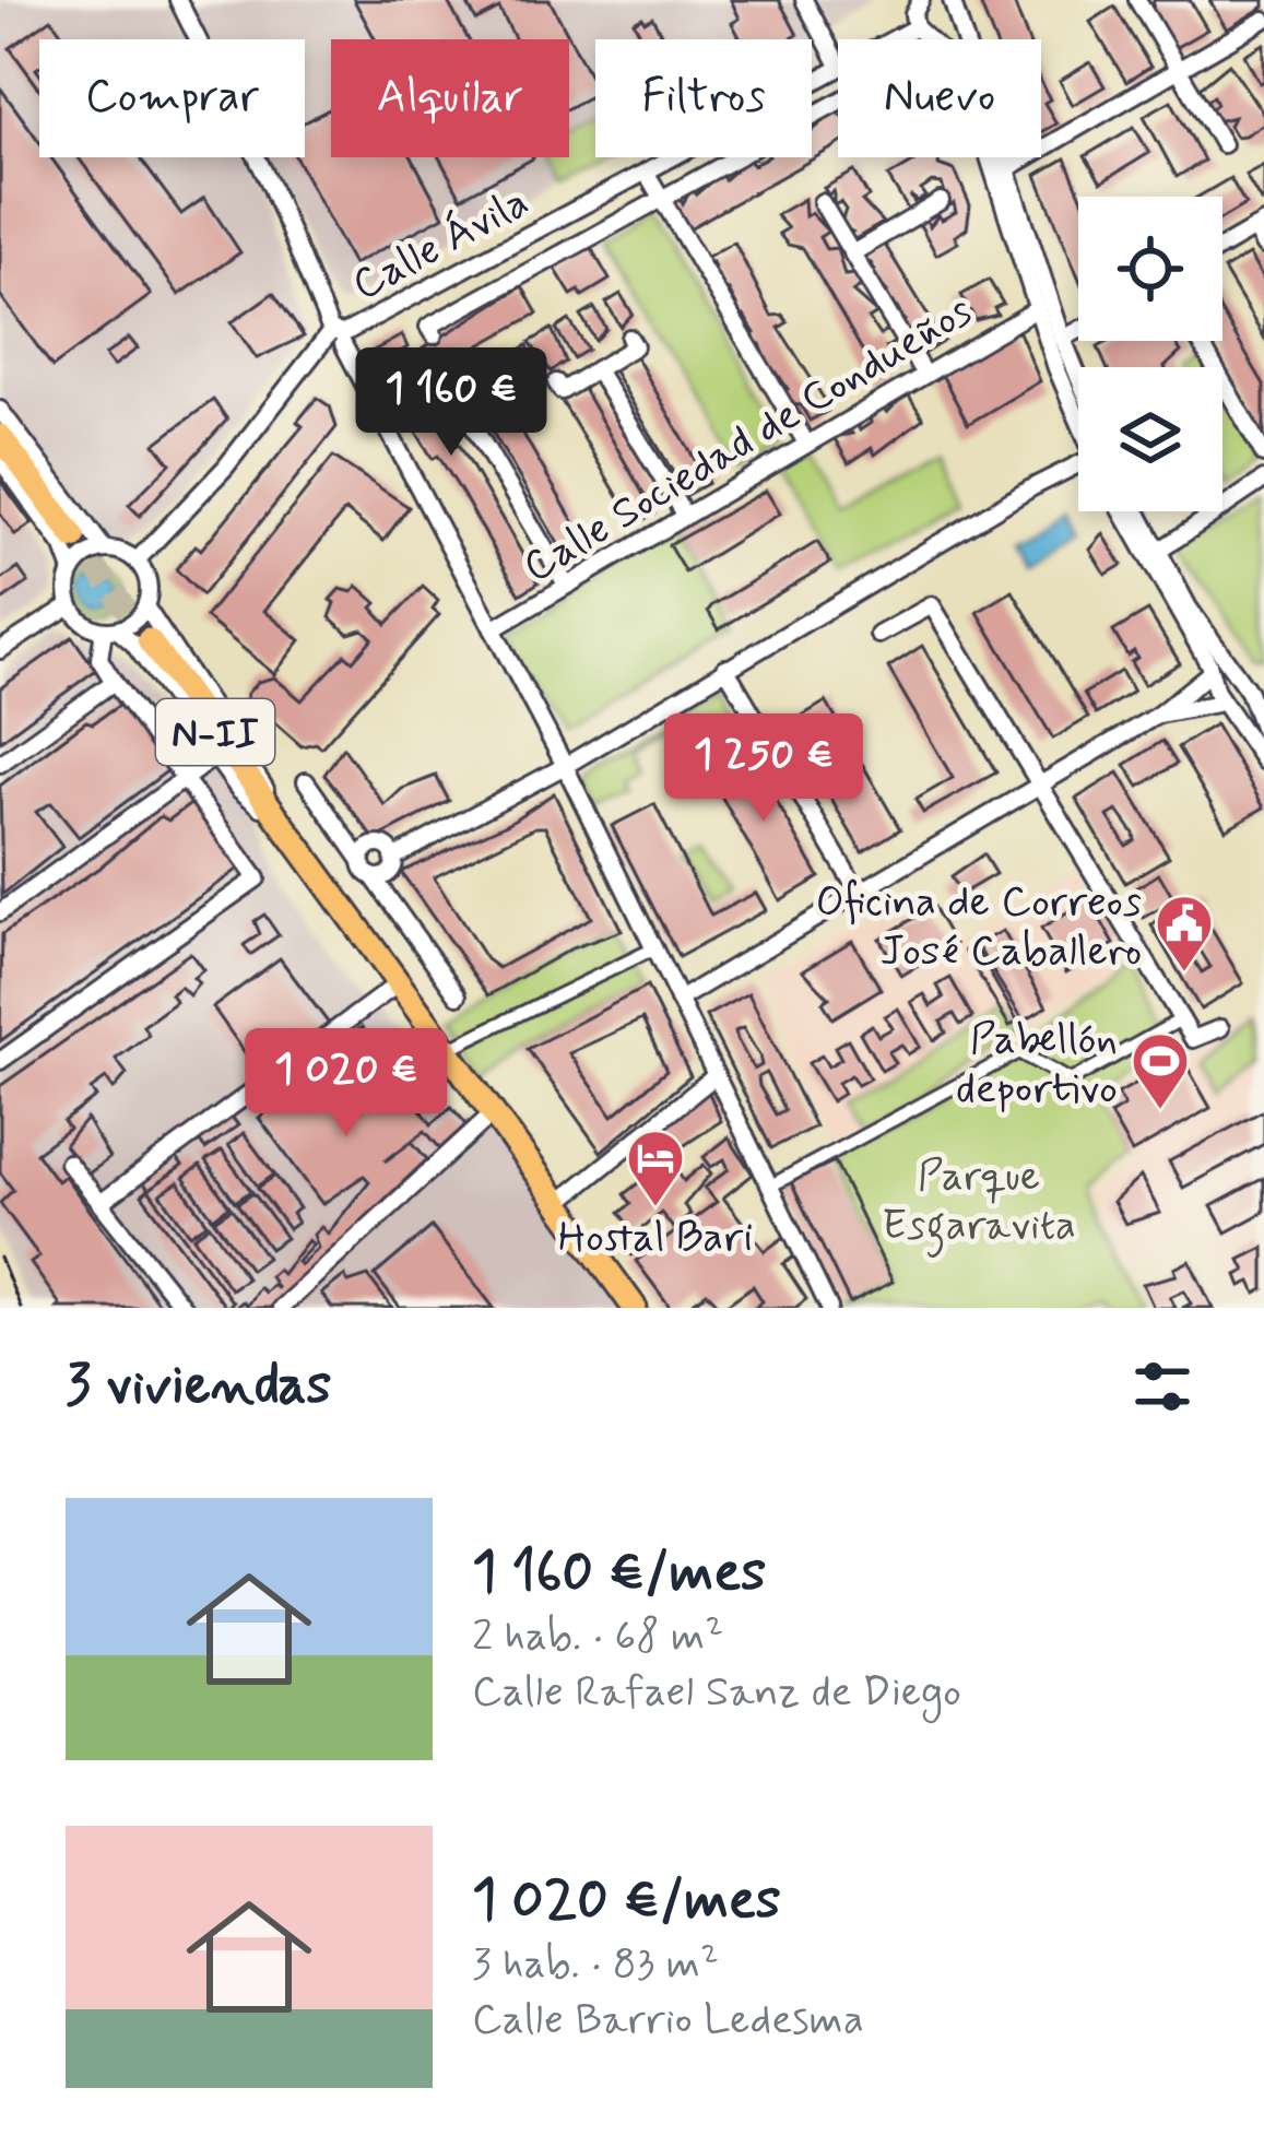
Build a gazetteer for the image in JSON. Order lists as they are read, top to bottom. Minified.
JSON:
{"streets":{"main road":["N-II"],"street":["Calle Ávila","Calle Sociedad de Condueños"]},"parks":["Parque Esgaravita"],"places":{"public building":["Oficina de Correos José Caballero"],"sports":["Pabellón deportivo"],"hotel":["Hostal Bari"]},"page":{"chip":["Comprar","Alquilar","Filtros","Nuevo"],"price":["1 160 €","1 250 €","1 020 €"],"heading":"3 viviendas","list":[{"name":"1 160 €/mes","note":"2 hab. · 68 m² · Calle Rafael Sanz de Diego"},{"name":"1 020 €/mes","note":"3 hab. · 83 m² · Calle Barrio Ledesma"}]}}
